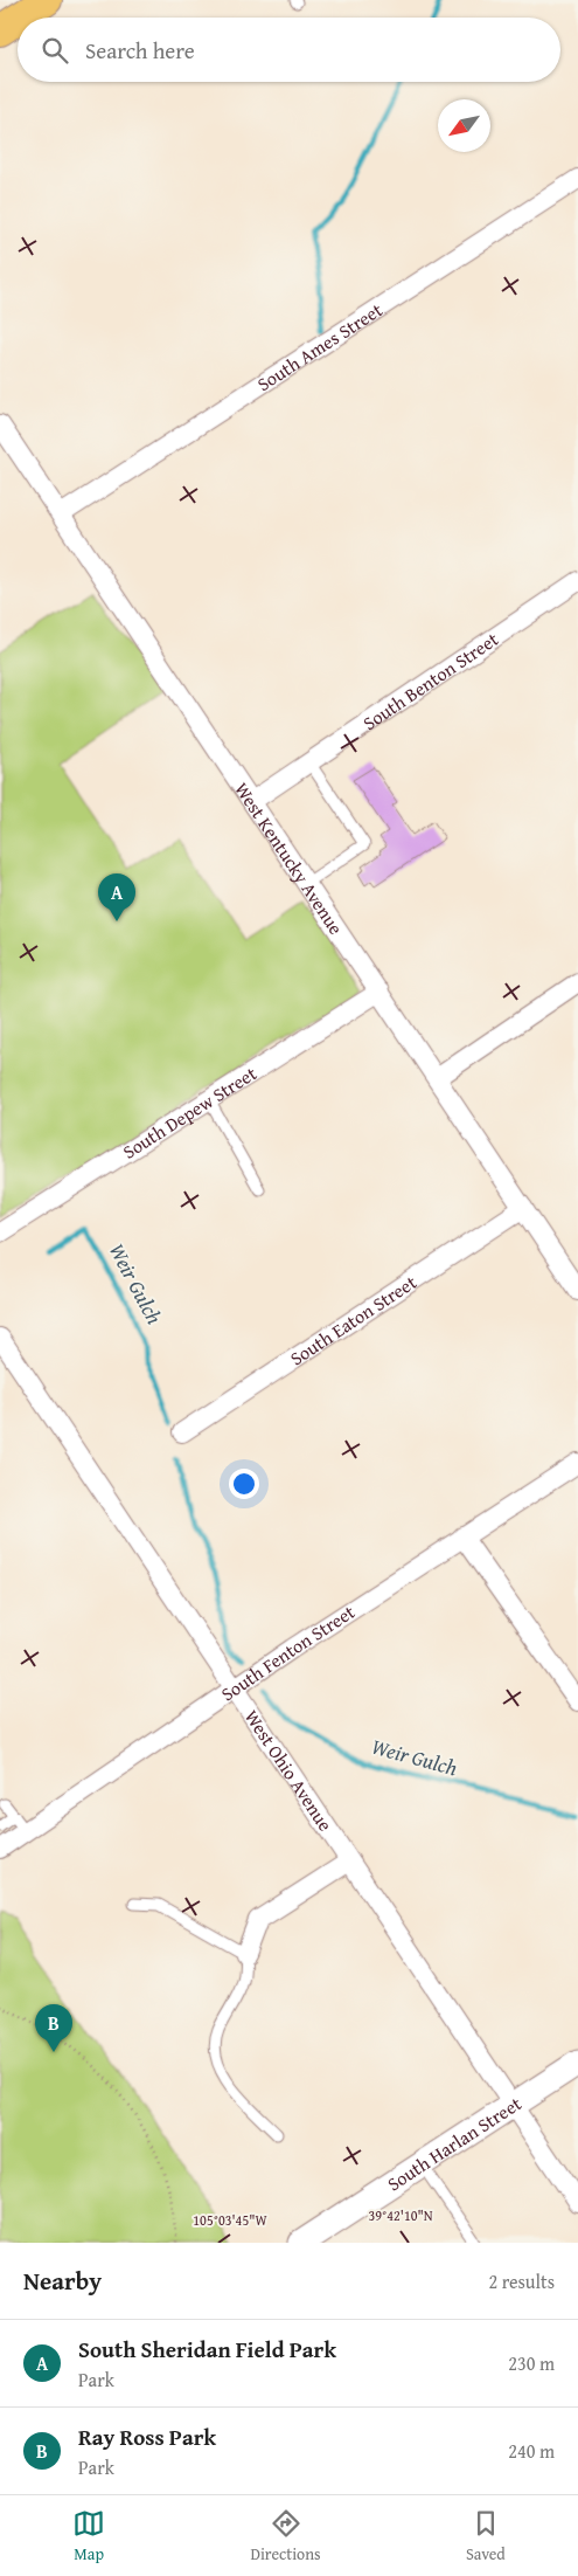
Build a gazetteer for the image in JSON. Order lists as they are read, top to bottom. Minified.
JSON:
{"streets":{"street":["South Ames Street","South Benton Street","West Kentucky Avenue","South Depew Street","South Eaton Street","South Fenton Street","West Ohio Avenue","South Harlan Street"]},"crossings":[["South Ames Street","West Kentucky Avenue"],["South Benton Street","West Kentucky Avenue"],["West Kentucky Avenue","South Depew Street"],["West Kentucky Avenue","South Eaton Street"],["South Fenton Street","West Ohio Avenue"],["West Ohio Avenue","South Harlan Street"]],"water":["Weir Gulch"],"north":"bottom left","page":{"search":"Search here","pins":["A","B"],"heading":["Nearby","2 results"],"list":[{"mark":"A","name":"South Sheridan Field Park","note":"Park","value":"230 m"},{"mark":"B","name":"Ray Ross Park","note":"Park","value":"240 m"}],"nav":["Map","Directions","Saved"]},"coordinates":["39°42'10\"N","105°03'45\"W"]}
